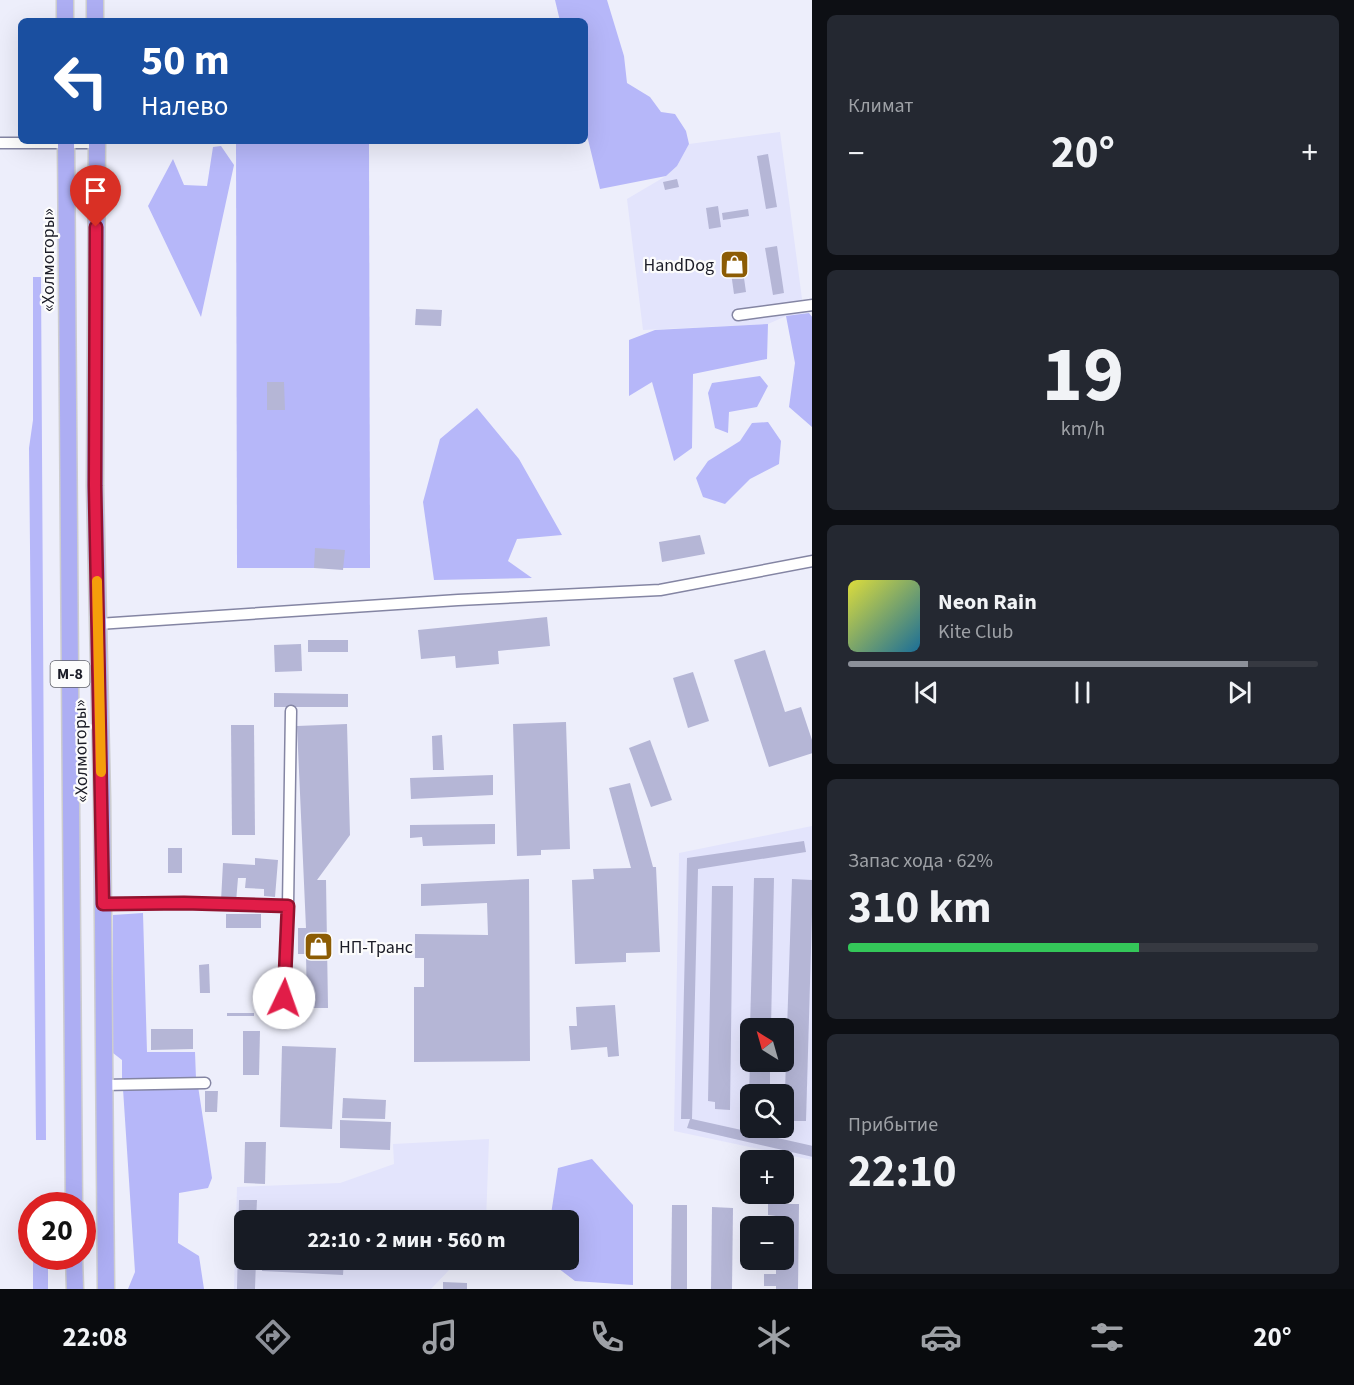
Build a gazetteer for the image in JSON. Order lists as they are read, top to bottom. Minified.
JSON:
{"streets":{"highway":["«Холмогоры»","М-8"]},"places":{"shop":["HandDog","НП-Транс"]},"north":"top left","page":{"tile":["Климат",["19","km/h"],["Запас хода · 62%","310 km"],["Прибытие","22:10"]],"turn":["50 m","Налево"],"heat":["−","20°","+"],"song":["Neon Rain","Kite Club"],"map_buttons":["+","−"],"limit":"20","trip":"22:10 · 2 мин · 560 m","tabs":["22:08","20°"]}}
